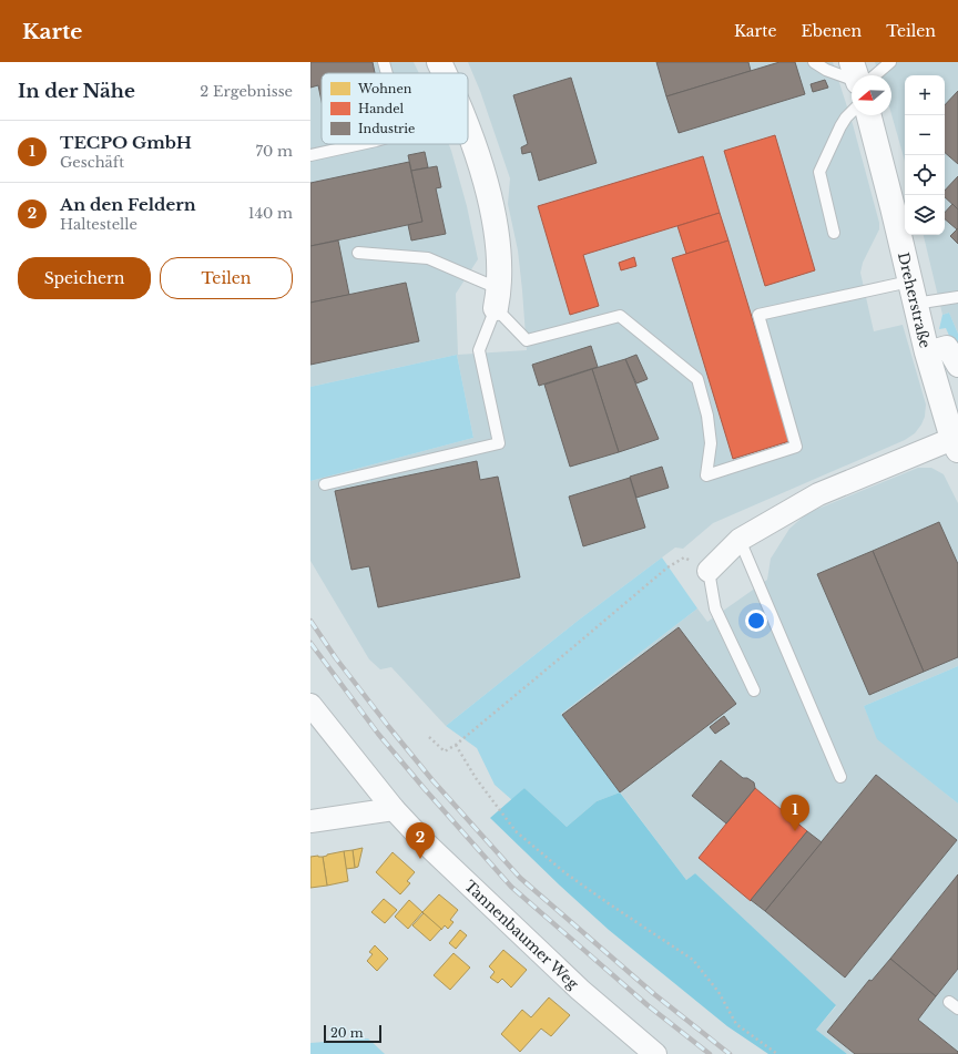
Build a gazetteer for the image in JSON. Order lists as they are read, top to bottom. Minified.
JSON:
{"streets":{"main road":["Dreherstraße"],"street":["Tannenbaumer Weg"]},"legend":["Wohnen","Handel","Industrie"],"scale_bar":"20 m","north":"left","page":{"header":"Karte","nav":["Karte","Ebenen","Teilen"],"heading":["In der Nähe","2 Ergebnisse"],"map_buttons":["+","−"],"list":[{"mark":"1","name":"TECPO GmbH","note":"Geschäft","value":"70 m"},{"mark":"2","name":"An den Feldern","note":"Haltestelle","value":"140 m"}],"buttons":["Speichern","Teilen"],"pins":["1","2"],"scale":"20 m"}}
